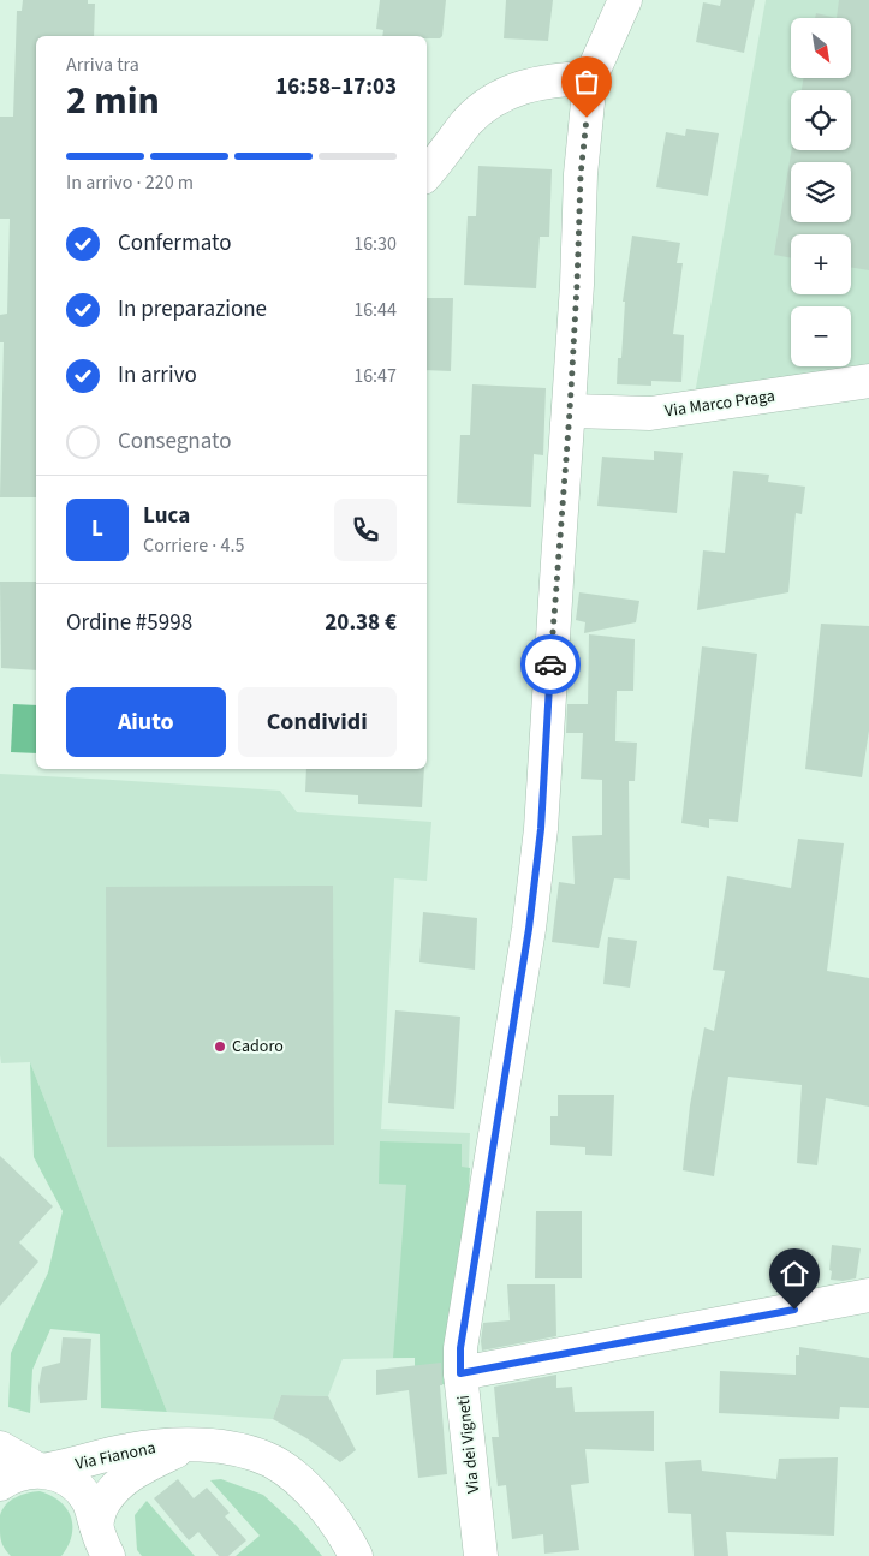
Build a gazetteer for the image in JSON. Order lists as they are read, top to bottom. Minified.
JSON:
{"streets":{"street":["Via Marco Praga","Via dei Vigneti","Via Fianona"]},"crossings":[["Via Marco Praga","Via dei Vigneti"]],"places":["Cadoro"],"north":"bottom right","page":{"map_buttons":["+","−"],"heading":["2 min","Arriva tra","16:58–17:03"],"panel":["Luca","Corriere · 4.5","Ordine #5998","20.38 €"],"bar":"In arrivo · 220 m","list":[["Confermato","16:30"],["In preparazione","16:44"],["In arrivo","16:47"],"Consegnato"],"round":"L","buttons":["Aiuto","Condividi"]}}
